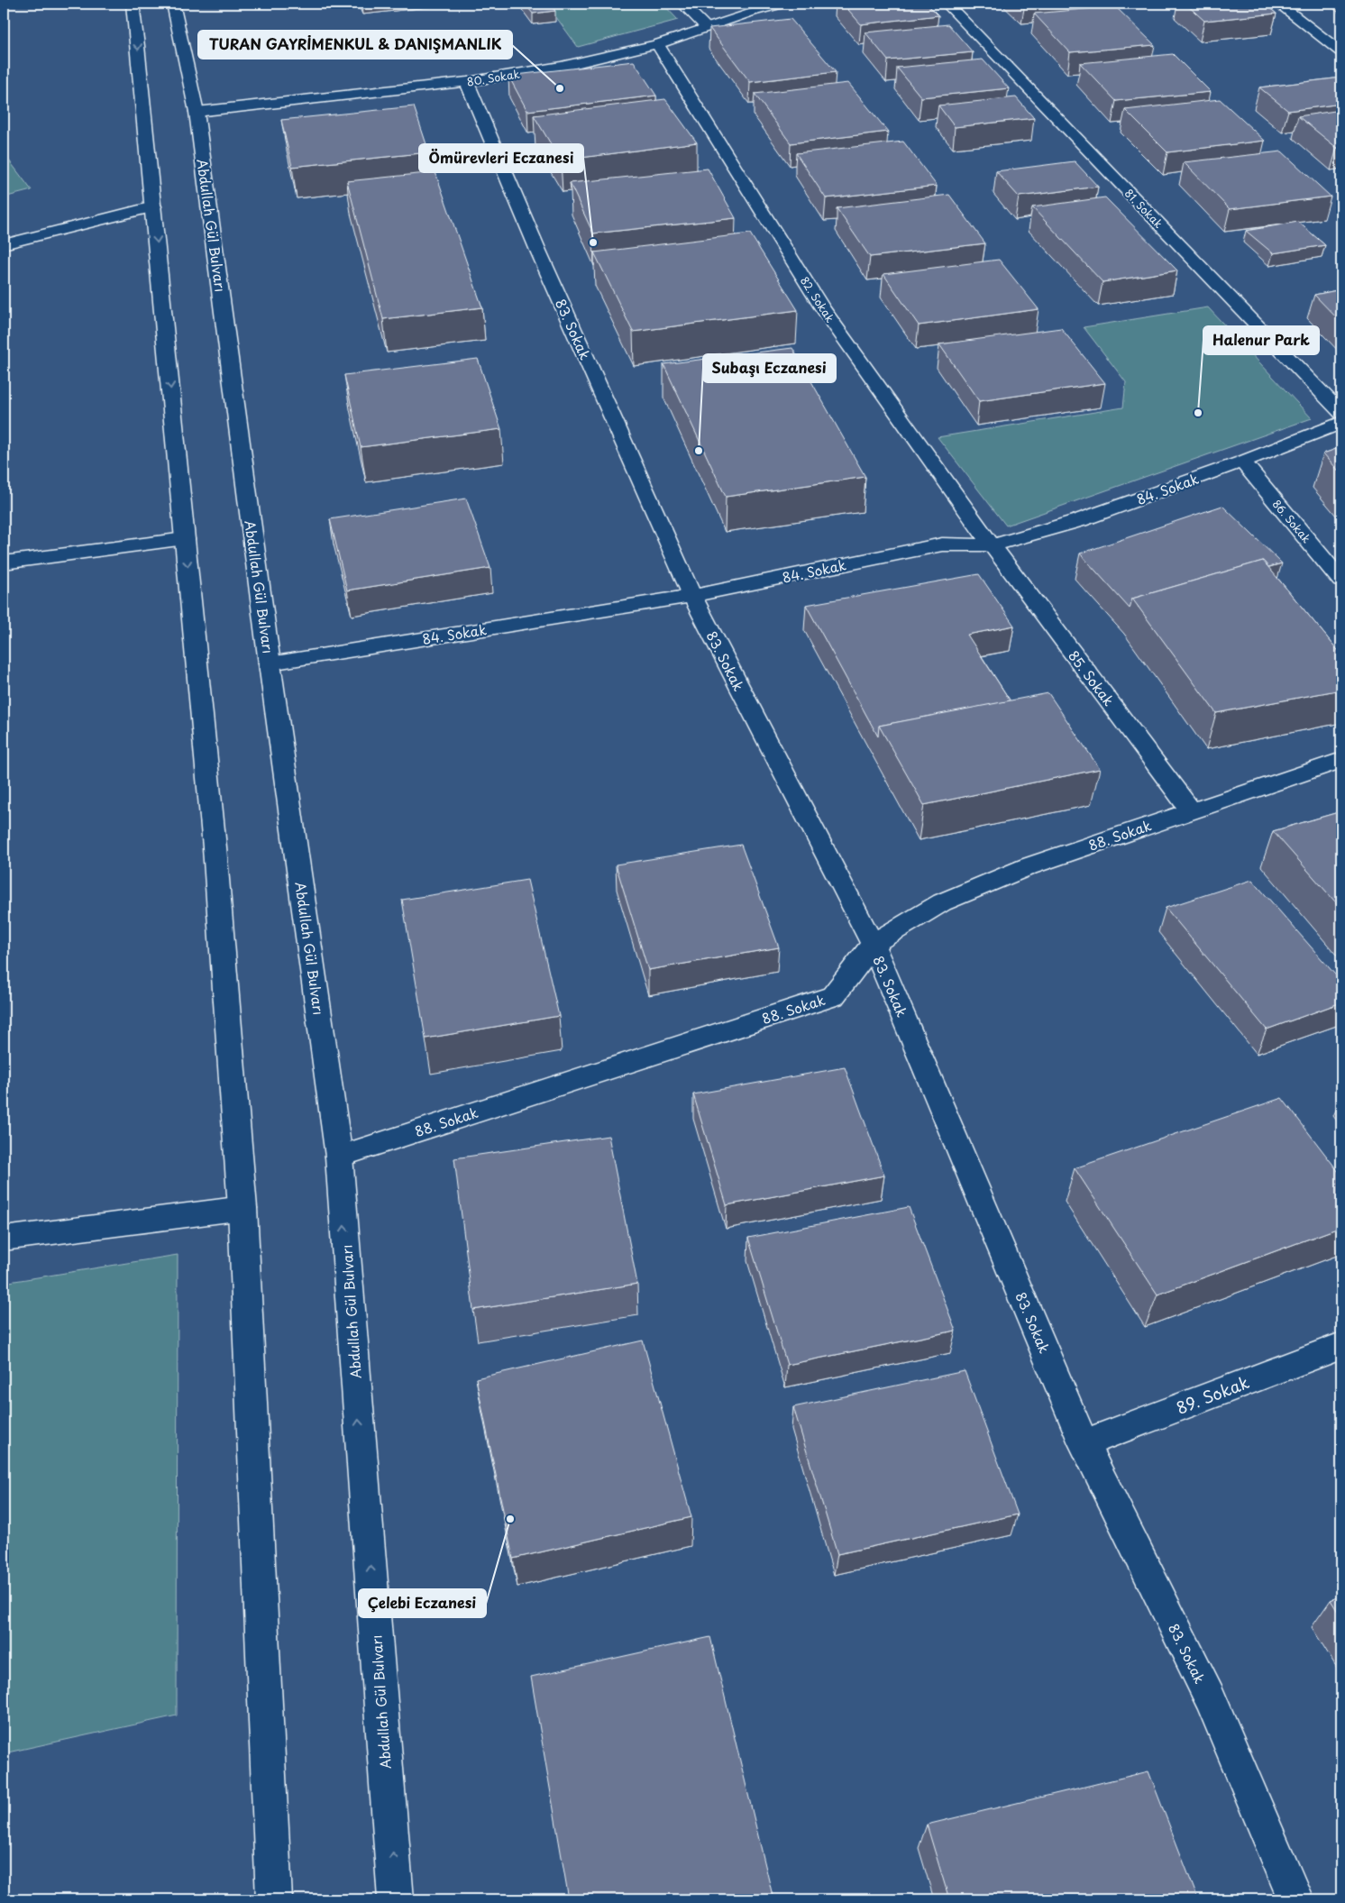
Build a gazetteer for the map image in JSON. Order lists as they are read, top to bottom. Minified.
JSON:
{"streets":{"street":["80. Sokak","81. Sokak","Abdullah Gül Bulvarı","82. Sokak","83. Sokak","84. Sokak","86. Sokak","85. Sokak","88. Sokak","89. Sokak"]},"crossings":[["80. Sokak","Abdullah Gül Bulvarı"],["80. Sokak","82. Sokak"],["80. Sokak","83. Sokak"],["Abdullah Gül Bulvarı","84. Sokak"],["Abdullah Gül Bulvarı","88. Sokak"],["82. Sokak","84. Sokak"],["82. Sokak","85. Sokak"],["83. Sokak","84. Sokak"],["83. Sokak","88. Sokak"],["83. Sokak","89. Sokak"],["84. Sokak","86. Sokak"],["84. Sokak","85. Sokak"],["85. Sokak","88. Sokak"]],"places":["TURAN GAYRİMENKUL & DANIŞMANLIK","Ömürevleri Eczanesi","Halenur Park","Subaşı Eczanesi","Çelebi Eczanesi"]}
